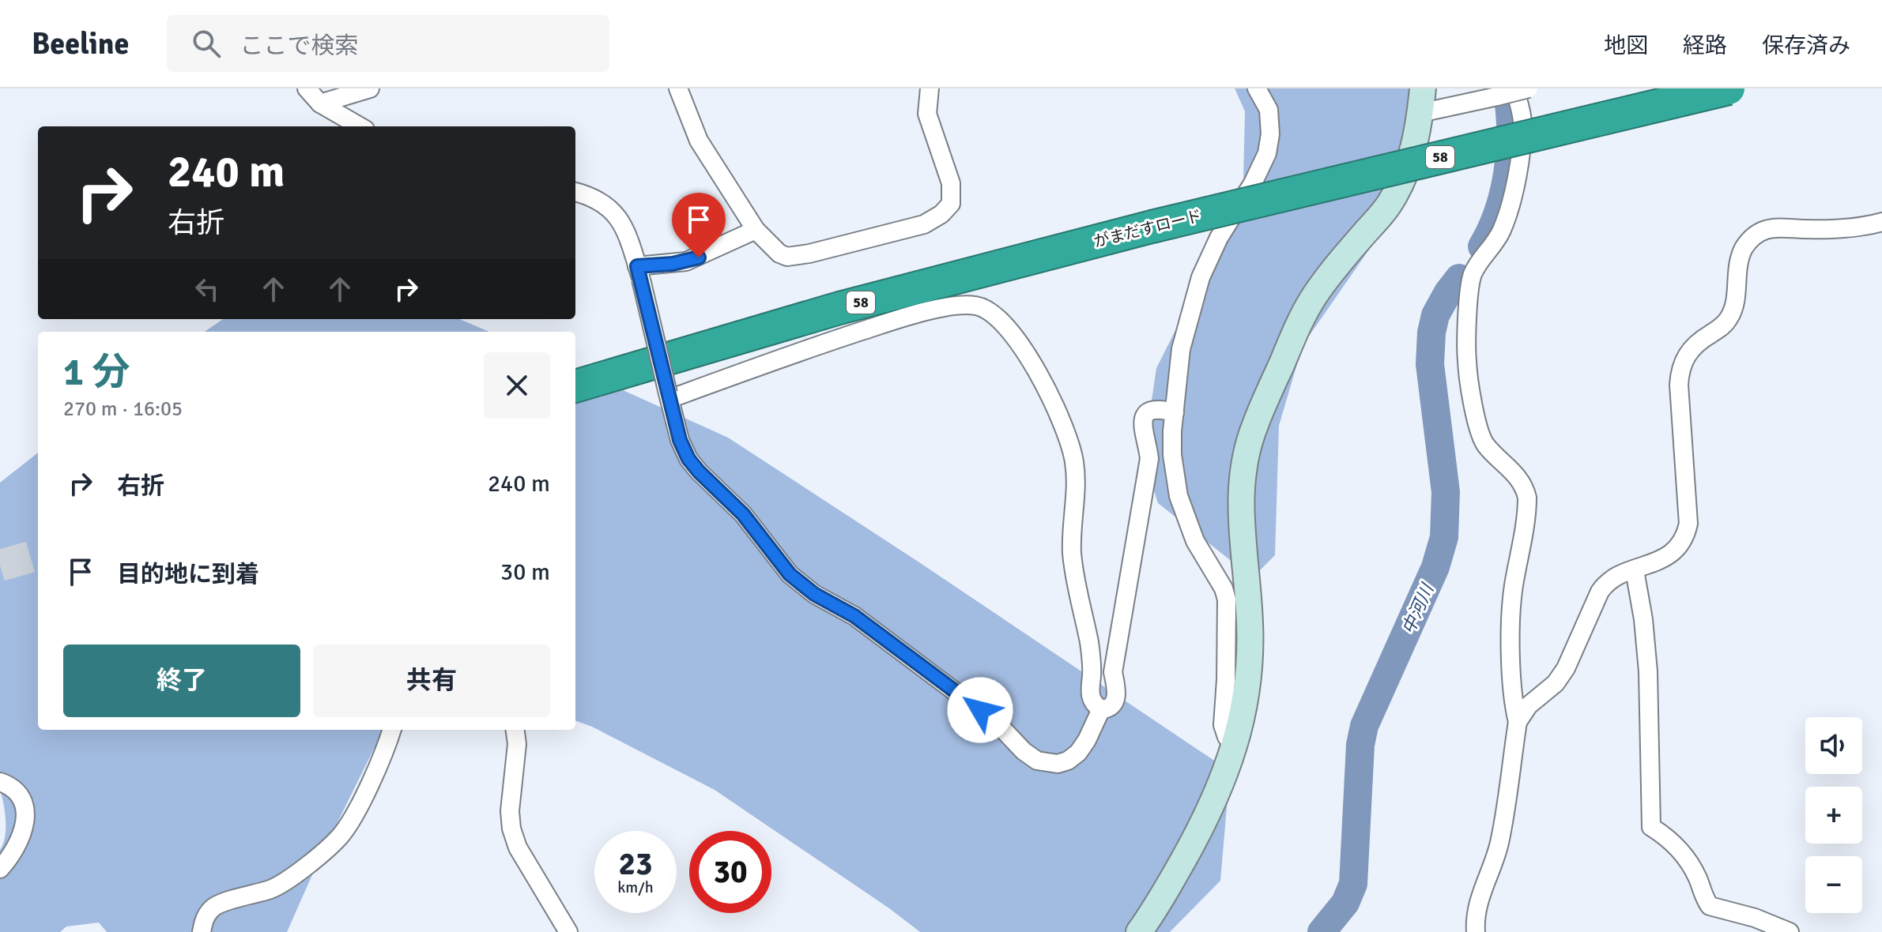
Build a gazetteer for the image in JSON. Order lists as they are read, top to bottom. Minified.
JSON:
{"streets":{"highway":["58","がまだすロード"]},"water":["中河川"],"page":{"header":"Beeline","search":"ここで検索","nav":["地図","経路","保存済み"],"turn":["240 m","右折"],"heading":["1 分","270 m · 16:05"],"list":[{"name":"右折","value":"240 m"},{"name":"目的地に到着","value":"30 m"}],"buttons":["終了","共有"],"map_buttons":["+","−"],"speed":"23 km/h","limit":"30"}}
